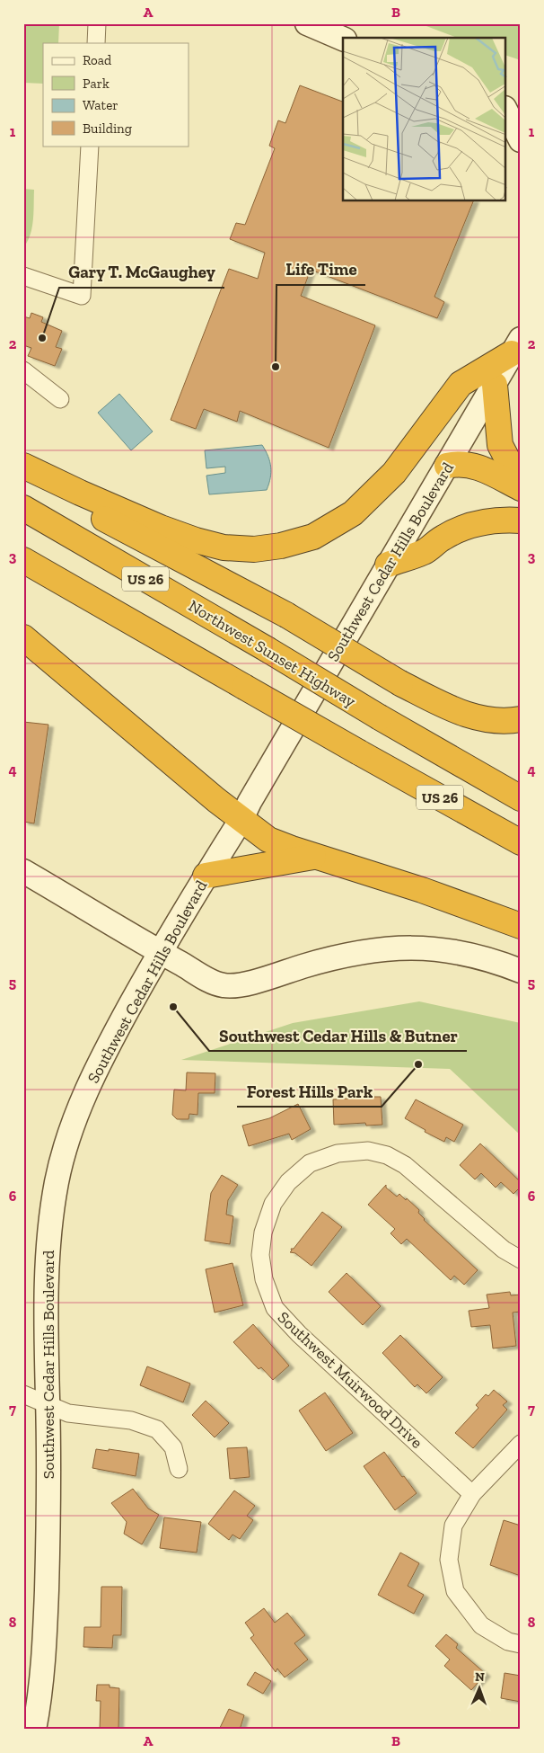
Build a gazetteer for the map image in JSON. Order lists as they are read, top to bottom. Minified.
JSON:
{"streets":{"highway":["US 26","Northwest Sunset Highway"],"main road":["Southwest Cedar Hills Boulevard"],"street":["Southwest Muirwood Drive"]},"places":["Gary T. McGaughey","Life Time","Southwest Cedar Hills & Butner","Forest Hills Park"],"legend":["Road","Park","Water","Building"],"north":"top","grid":{"columns":["A","B"],"rows":["1","2","3","4","5","6","7","8"]}}
